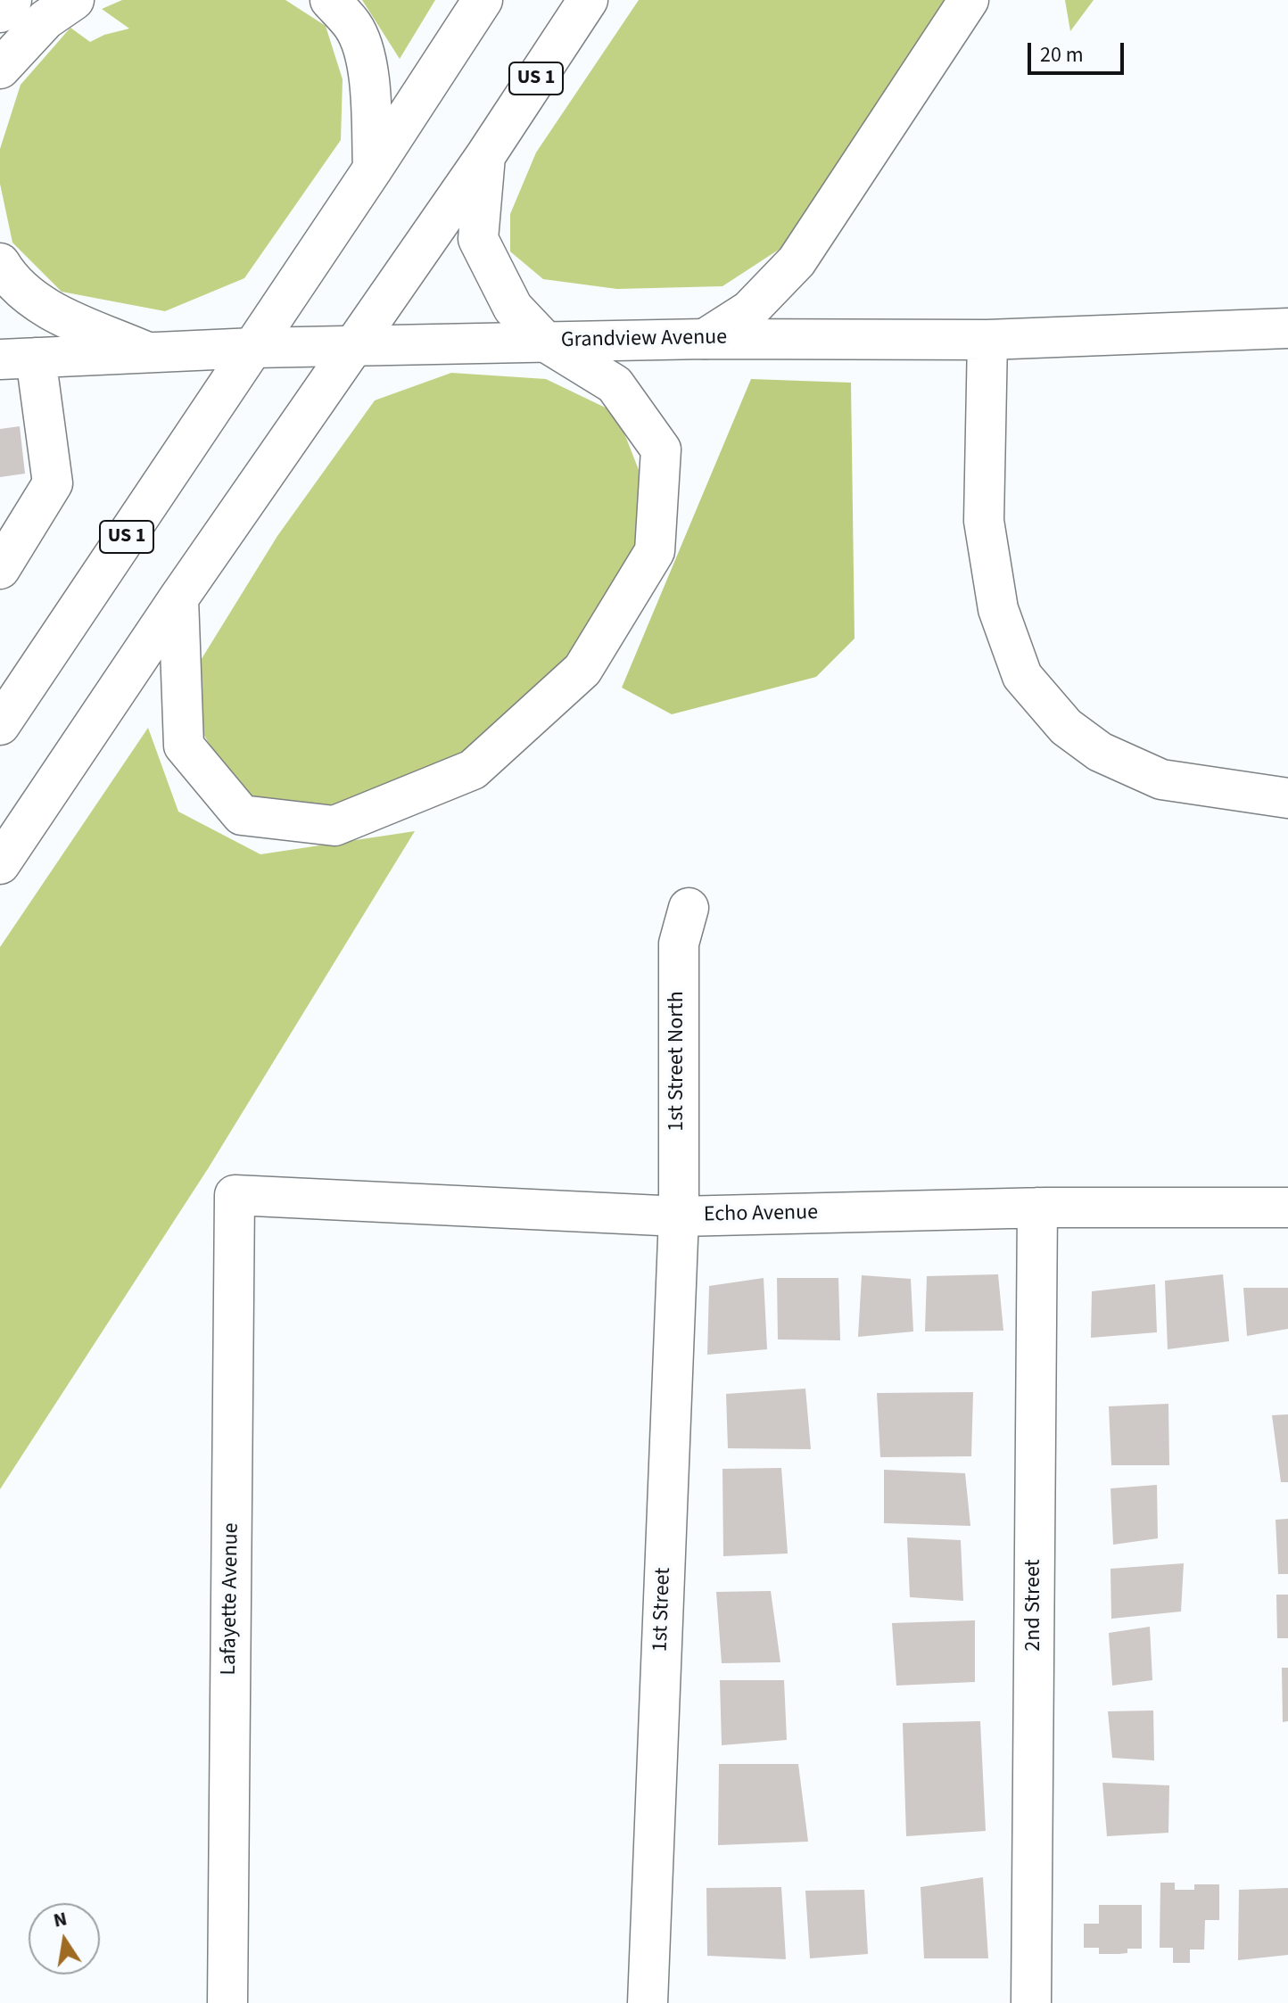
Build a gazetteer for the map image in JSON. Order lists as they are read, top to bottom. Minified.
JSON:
{"streets":{"main road":["US 1","Grandview Avenue","1st Street North","Echo Avenue","Lafayette Avenue","2nd Street","1st Street"]},"crossings":[["US 1","Grandview Avenue"],["1st Street North","Echo Avenue"],["1st Street North","1st Street"],["Echo Avenue","Lafayette Avenue"],["Echo Avenue","2nd Street"],["Echo Avenue","1st Street"]],"scale_bar":"20 m","north":"top"}
